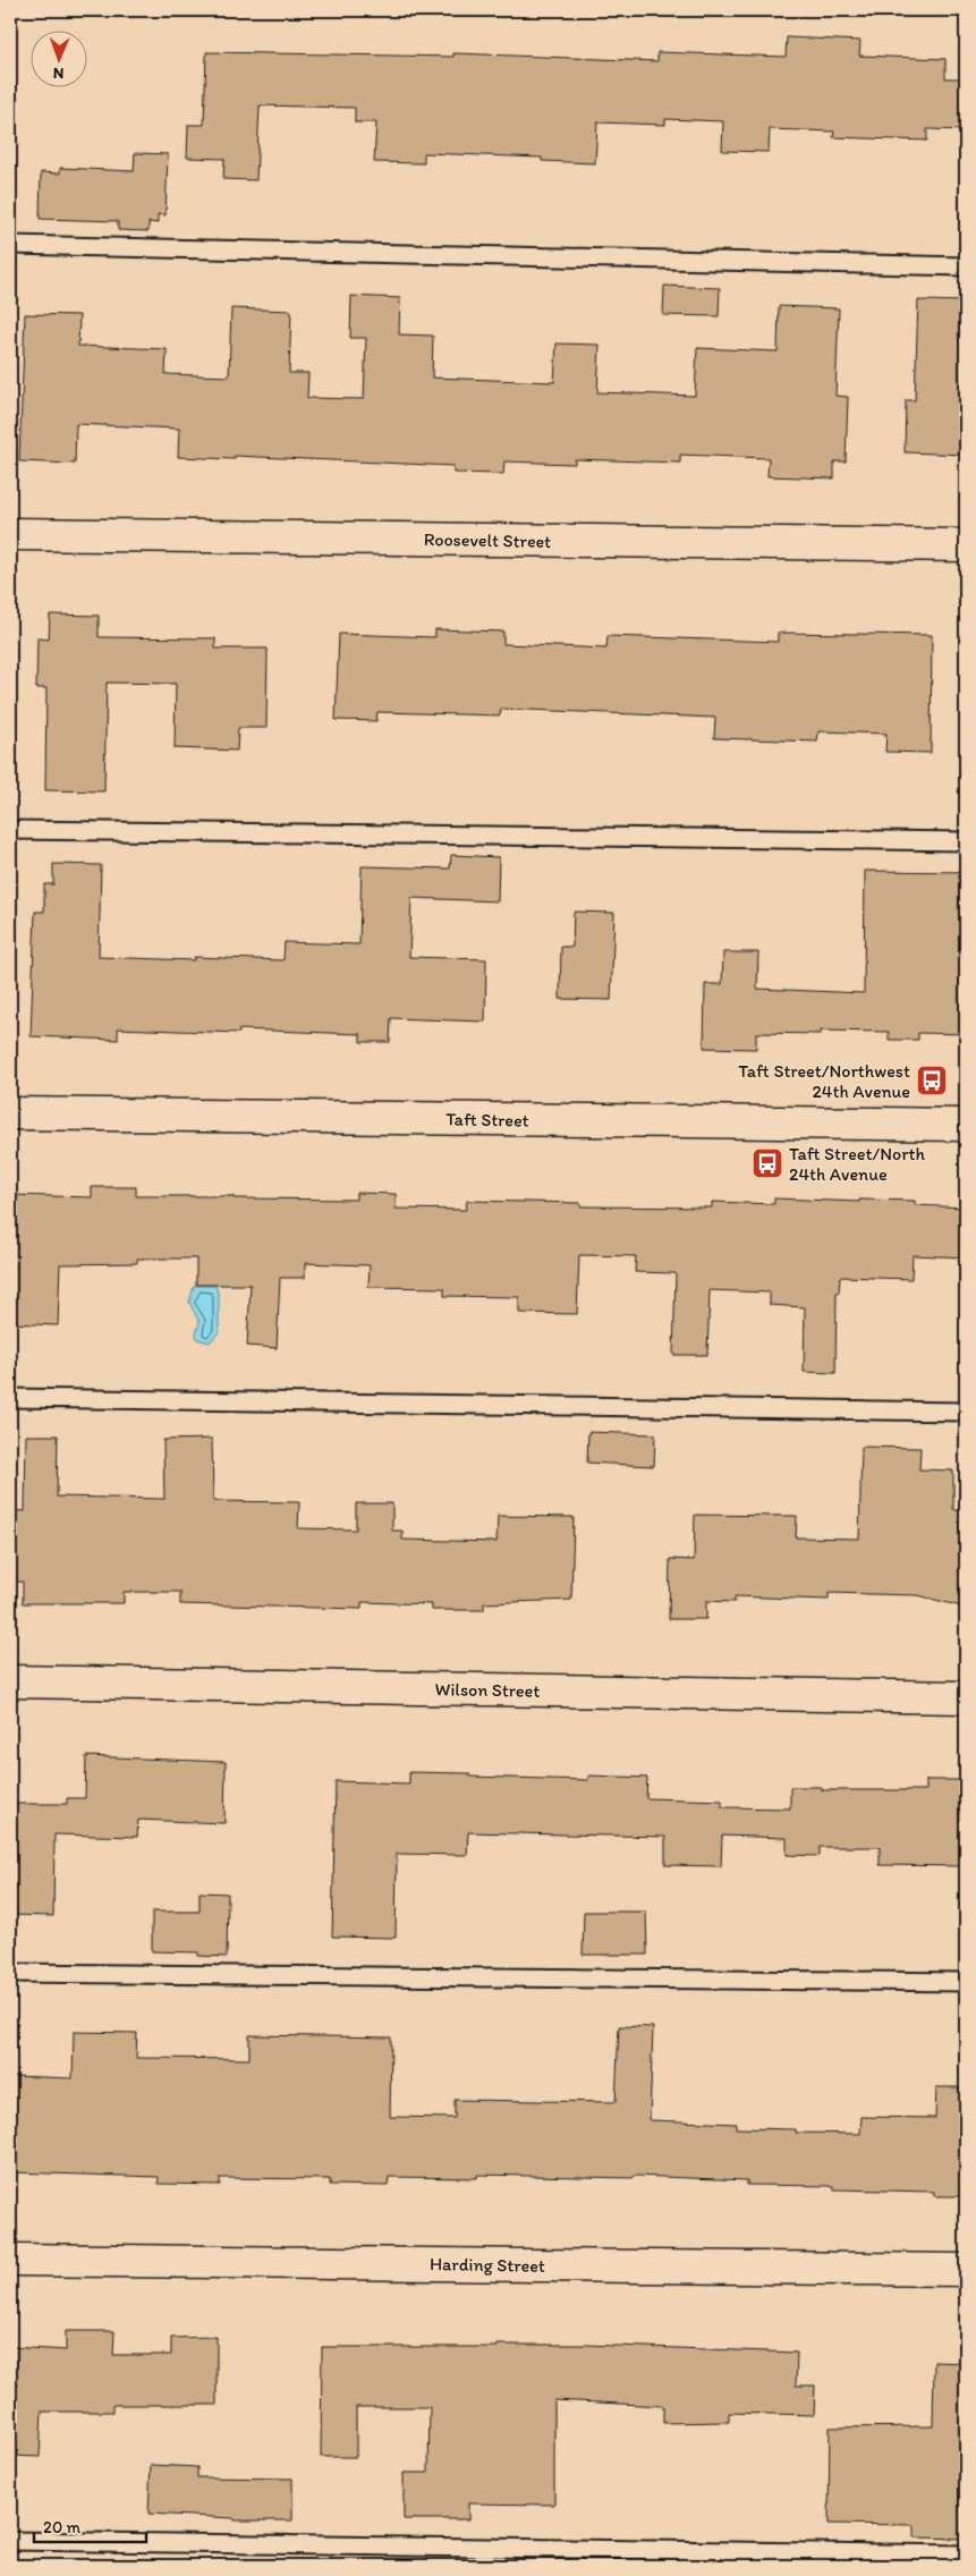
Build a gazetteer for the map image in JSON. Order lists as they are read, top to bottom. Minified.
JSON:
{"streets":{"street":["Roosevelt Street","Taft Street","Wilson Street","Harding Street"]},"places":{"bus stop":["Taft Street/Northwest 24th Avenue","Taft Street/North 24th Avenue"]},"scale_bar":"20 m","north":"bottom"}
